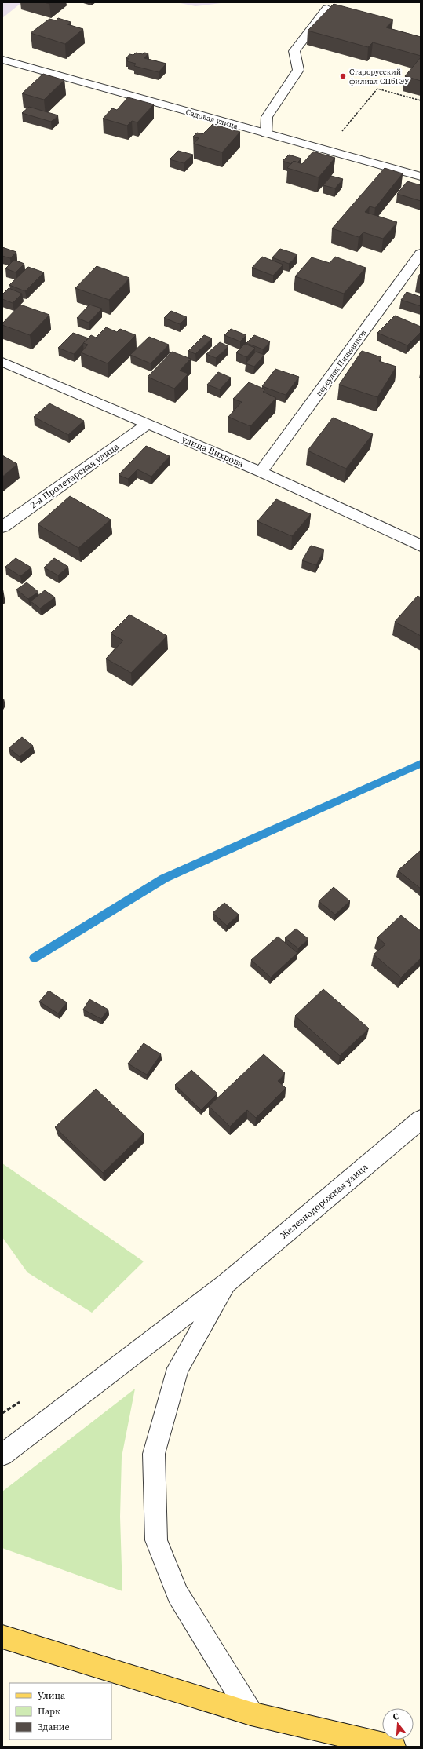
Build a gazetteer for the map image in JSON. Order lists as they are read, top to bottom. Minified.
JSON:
{"streets":{"street":["Садовая улица","переулок Пищевиков","улица Вихрова","2-я Пролетарская улица","Железнодорожная улица"]},"crossings":[["переулок Пищевиков","улица Вихрова"],["улица Вихрова","2-я Пролетарская улица"]],"places":["Старорусский филиал СПбГЭУ"],"legend":["Улица","Парк","Здание"],"north":"top"}
